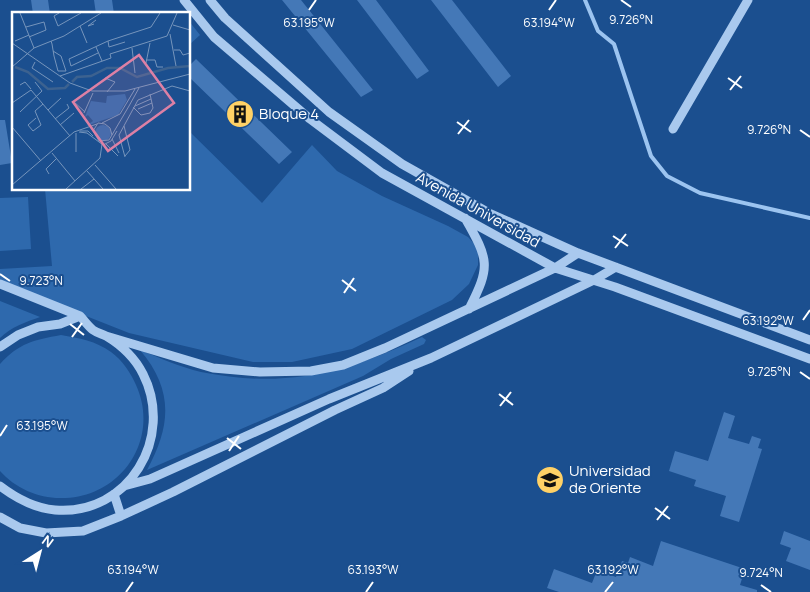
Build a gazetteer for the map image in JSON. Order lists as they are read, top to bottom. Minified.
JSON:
{"streets":{"street":["Avenida Universidad"]},"places":{"building":["Bloque 4"],"school or university":["Universidad de Oriente"]},"north":"top right","coordinates":["9.726°N","63.195°W","63.194°W","9.723°N","63.192°W","9.725°N","63.193°W","9.724°N"]}
